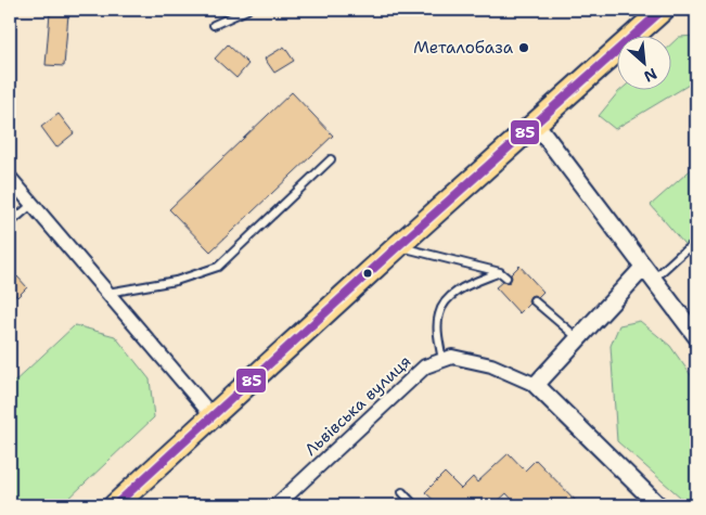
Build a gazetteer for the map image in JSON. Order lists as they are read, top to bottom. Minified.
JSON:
{"streets":{"street":["Львівська вулиця"]},"places":["Металобаза"],"lines":["transit line 85"],"north":"bottom right"}
